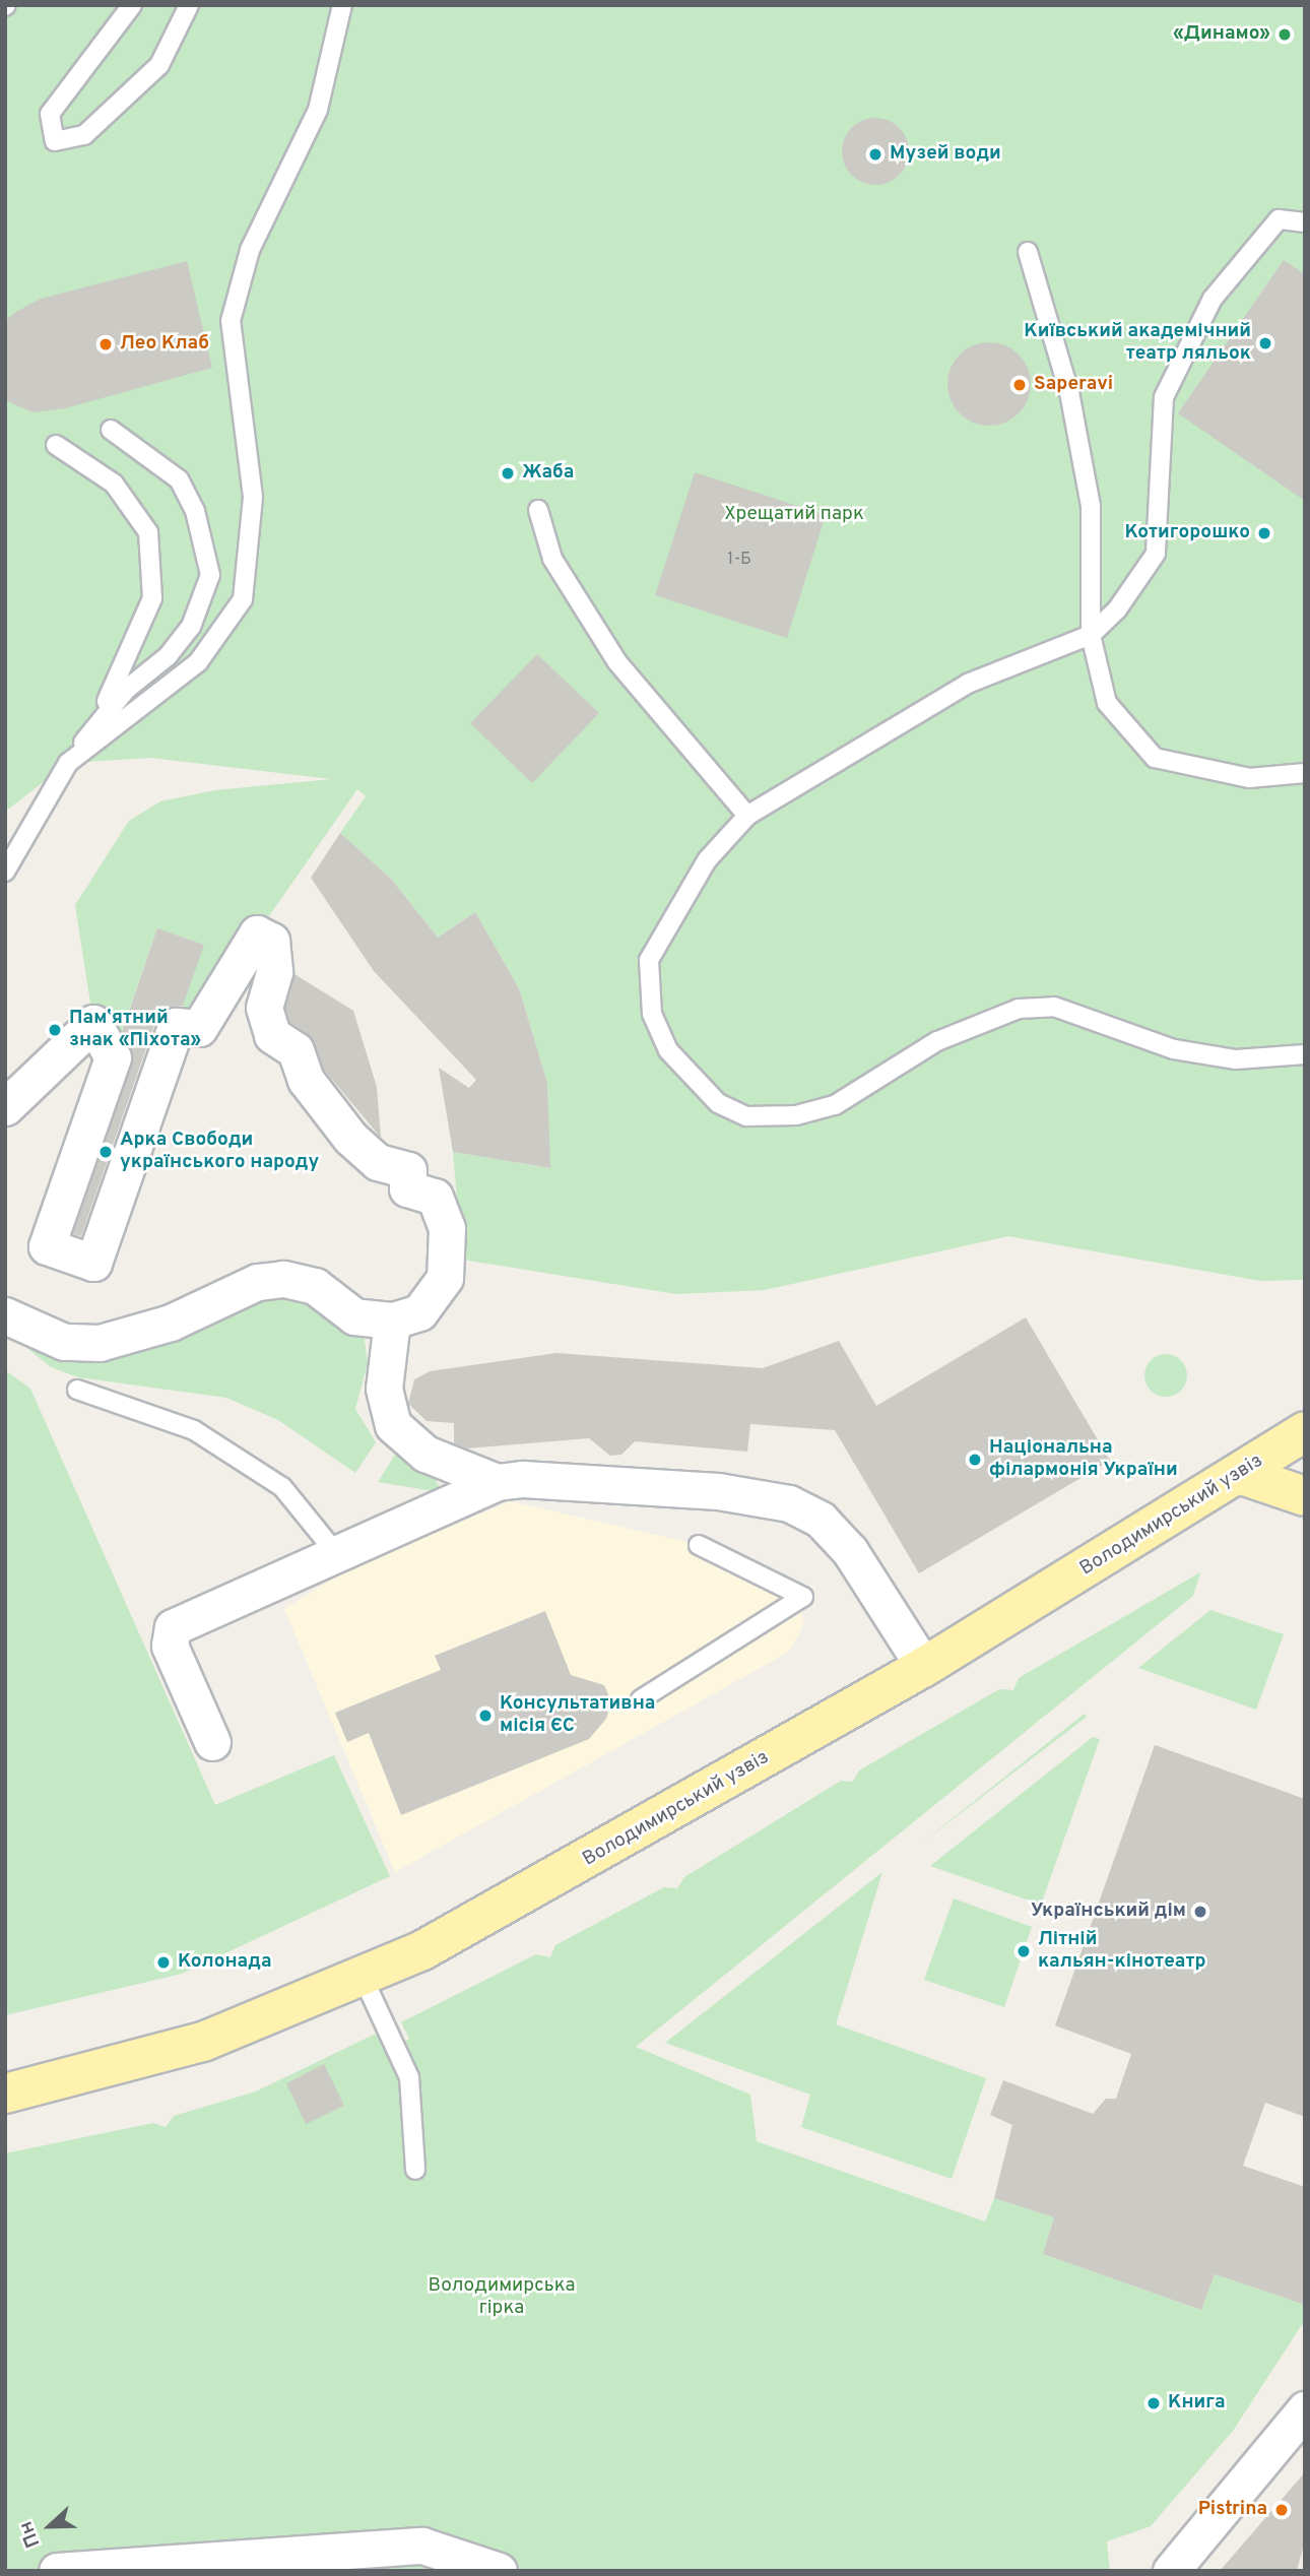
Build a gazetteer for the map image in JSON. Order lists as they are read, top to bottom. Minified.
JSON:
{"streets":{"main road":["Володимирський узвіз"]},"parks":["Хрещатий парк","Володимирська гірка"],"places":["«Динамо»","Музей води","Київський академічний театр ляльок","Лео Клаб","Saperavi","Жаба","Котигорошко","Памʼятний знак «Піхота»","Арка Свободи українського народу","Національна філармонія України","Консультативна місія ЄС","Український дім","Літній кальян-кінотеатр","Колонада","Книга","Pistrina"],"house_numbers":["1-Б"],"north":"left"}
